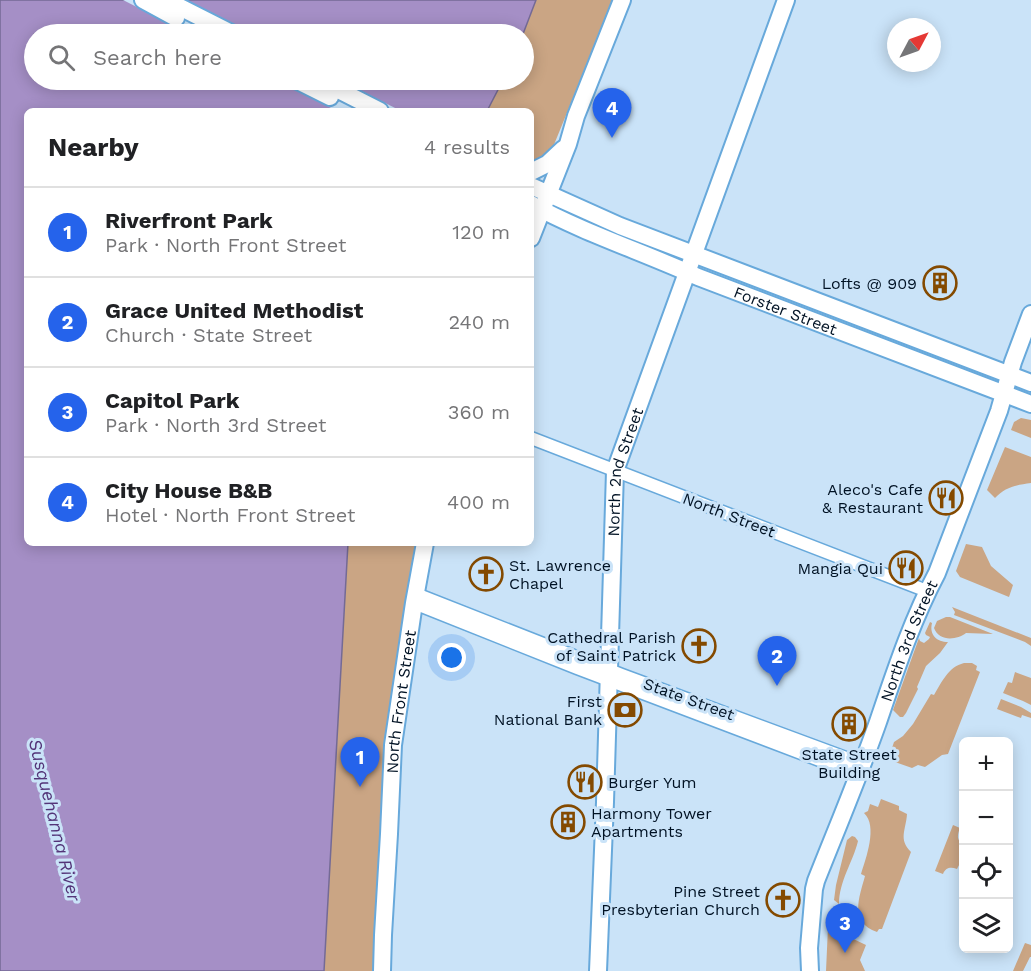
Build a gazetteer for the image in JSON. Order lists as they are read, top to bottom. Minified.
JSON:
{"streets":{"main road":["Forster Street","North 2nd Street","North 3rd Street","North Front Street"],"street":["North Street","State Street"]},"crossings":[["Forster Street","North 2nd Street"],["Forster Street","North 3rd Street"],["North 2nd Street","North Street"],["North 2nd Street","State Street"],["North Street","North 3rd Street"],["North 3rd Street","State Street"],["State Street","North Front Street"]],"water":["Susquehanna River"],"places":{"building":["Lofts @ 909","State Street Building","Harmony Tower Apartments"],"restaurant":["Aleco's Cafe & Restaurant","Mangia Qui","Burger Yum"],"church":["St. Lawrence Chapel","Cathedral Parish of Saint Patrick","Pine Street Presbyterian Church"],"bank":["First National Bank"]},"north":"top right","page":{"search":"Search here","pins":["4","2","1","3"],"heading":["Nearby","4 results"],"list":[{"mark":"1","name":"Riverfront Park","note":"Park · North Front Street","value":"120 m"},{"mark":"2","name":"Grace United Methodist","note":"Church · State Street","value":"240 m"},{"mark":"3","name":"Capitol Park","note":"Park · North 3rd Street","value":"360 m"},{"mark":"4","name":"City House B&B","note":"Hotel · North Front Street","value":"400 m"}],"map_buttons":["+","−"]}}
